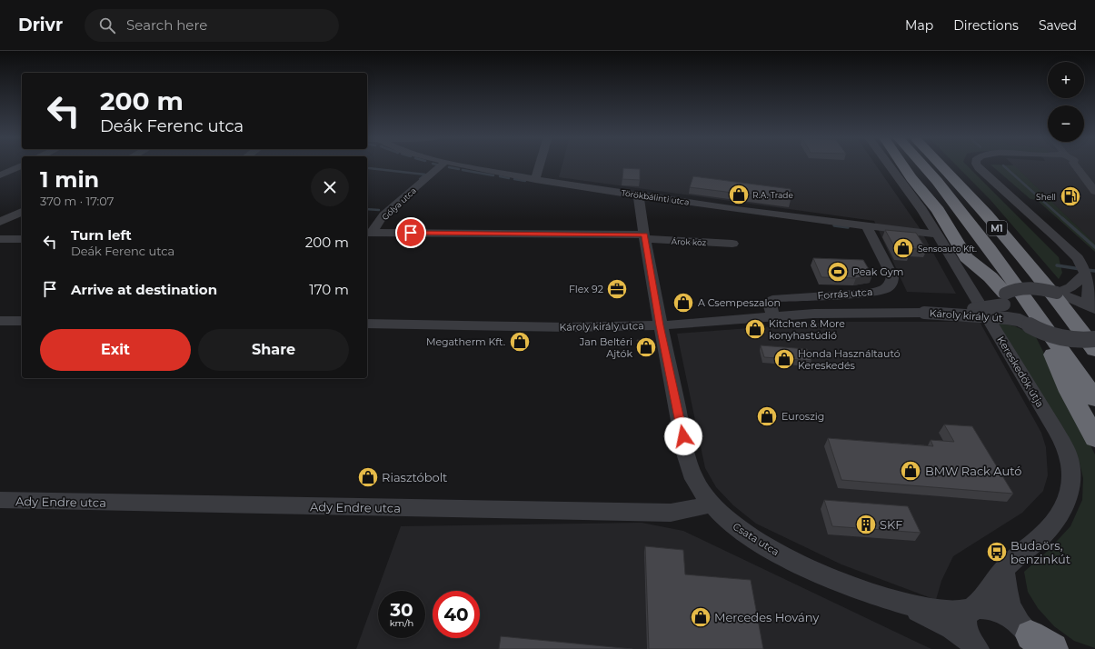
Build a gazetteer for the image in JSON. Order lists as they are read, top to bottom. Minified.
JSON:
{"streets":{"highway":["M1"],"street":["Törökbálinti utca","Gólya utca","Árok köz","Forrás utca","Károly király út","Károly király utca","Kereskedők útja","Ady Endre utca","Csata utca"]},"crossings":[["Törökbálinti utca","Forrás utca"],["Törökbálinti utca","Kereskedők útja"],["Törökbálinti utca","Csata utca"],["Gólya utca","Árok köz"],["M1","Károly király út"],["Árok köz","Csata utca"],["Forrás utca","Károly király utca"],["Károly király út","Károly király utca"],["Károly király utca","Csata utca"],["Kereskedők útja","Csata utca"],["Ady Endre utca","Csata utca"]],"places":{"shop":["R.A. Trade","Sensoauto Kft.","A Csempeszalon","Kitchen & More konyhastúdió","Megatherm Kft.","Jan Beltéri Ajtók","Honda Használtautó Kereskedés","Euroszig","BMW Rack Autó","Riasztóbolt","Mercedes Hovány"],"fuel station":["Shell"],"sports":["Peak Gym"],"office":["Flex 92"],"building":["SKF"],"bus stop":["Budaörs, benzinkút"]},"page":{"header":"Drivr","search":"Search here","nav":["Map","Directions","Saved"],"map_buttons":["+","−"],"turn":["200 m","Deák Ferenc utca"],"heading":["1 min","370 m · 17:07"],"list":[{"name":"Turn left","note":"Deák Ferenc utca","value":"200 m"},{"name":"Arrive at destination","value":"170 m"}],"buttons":["Exit","Share"],"speed":"30 km/h","limit":"40"}}
